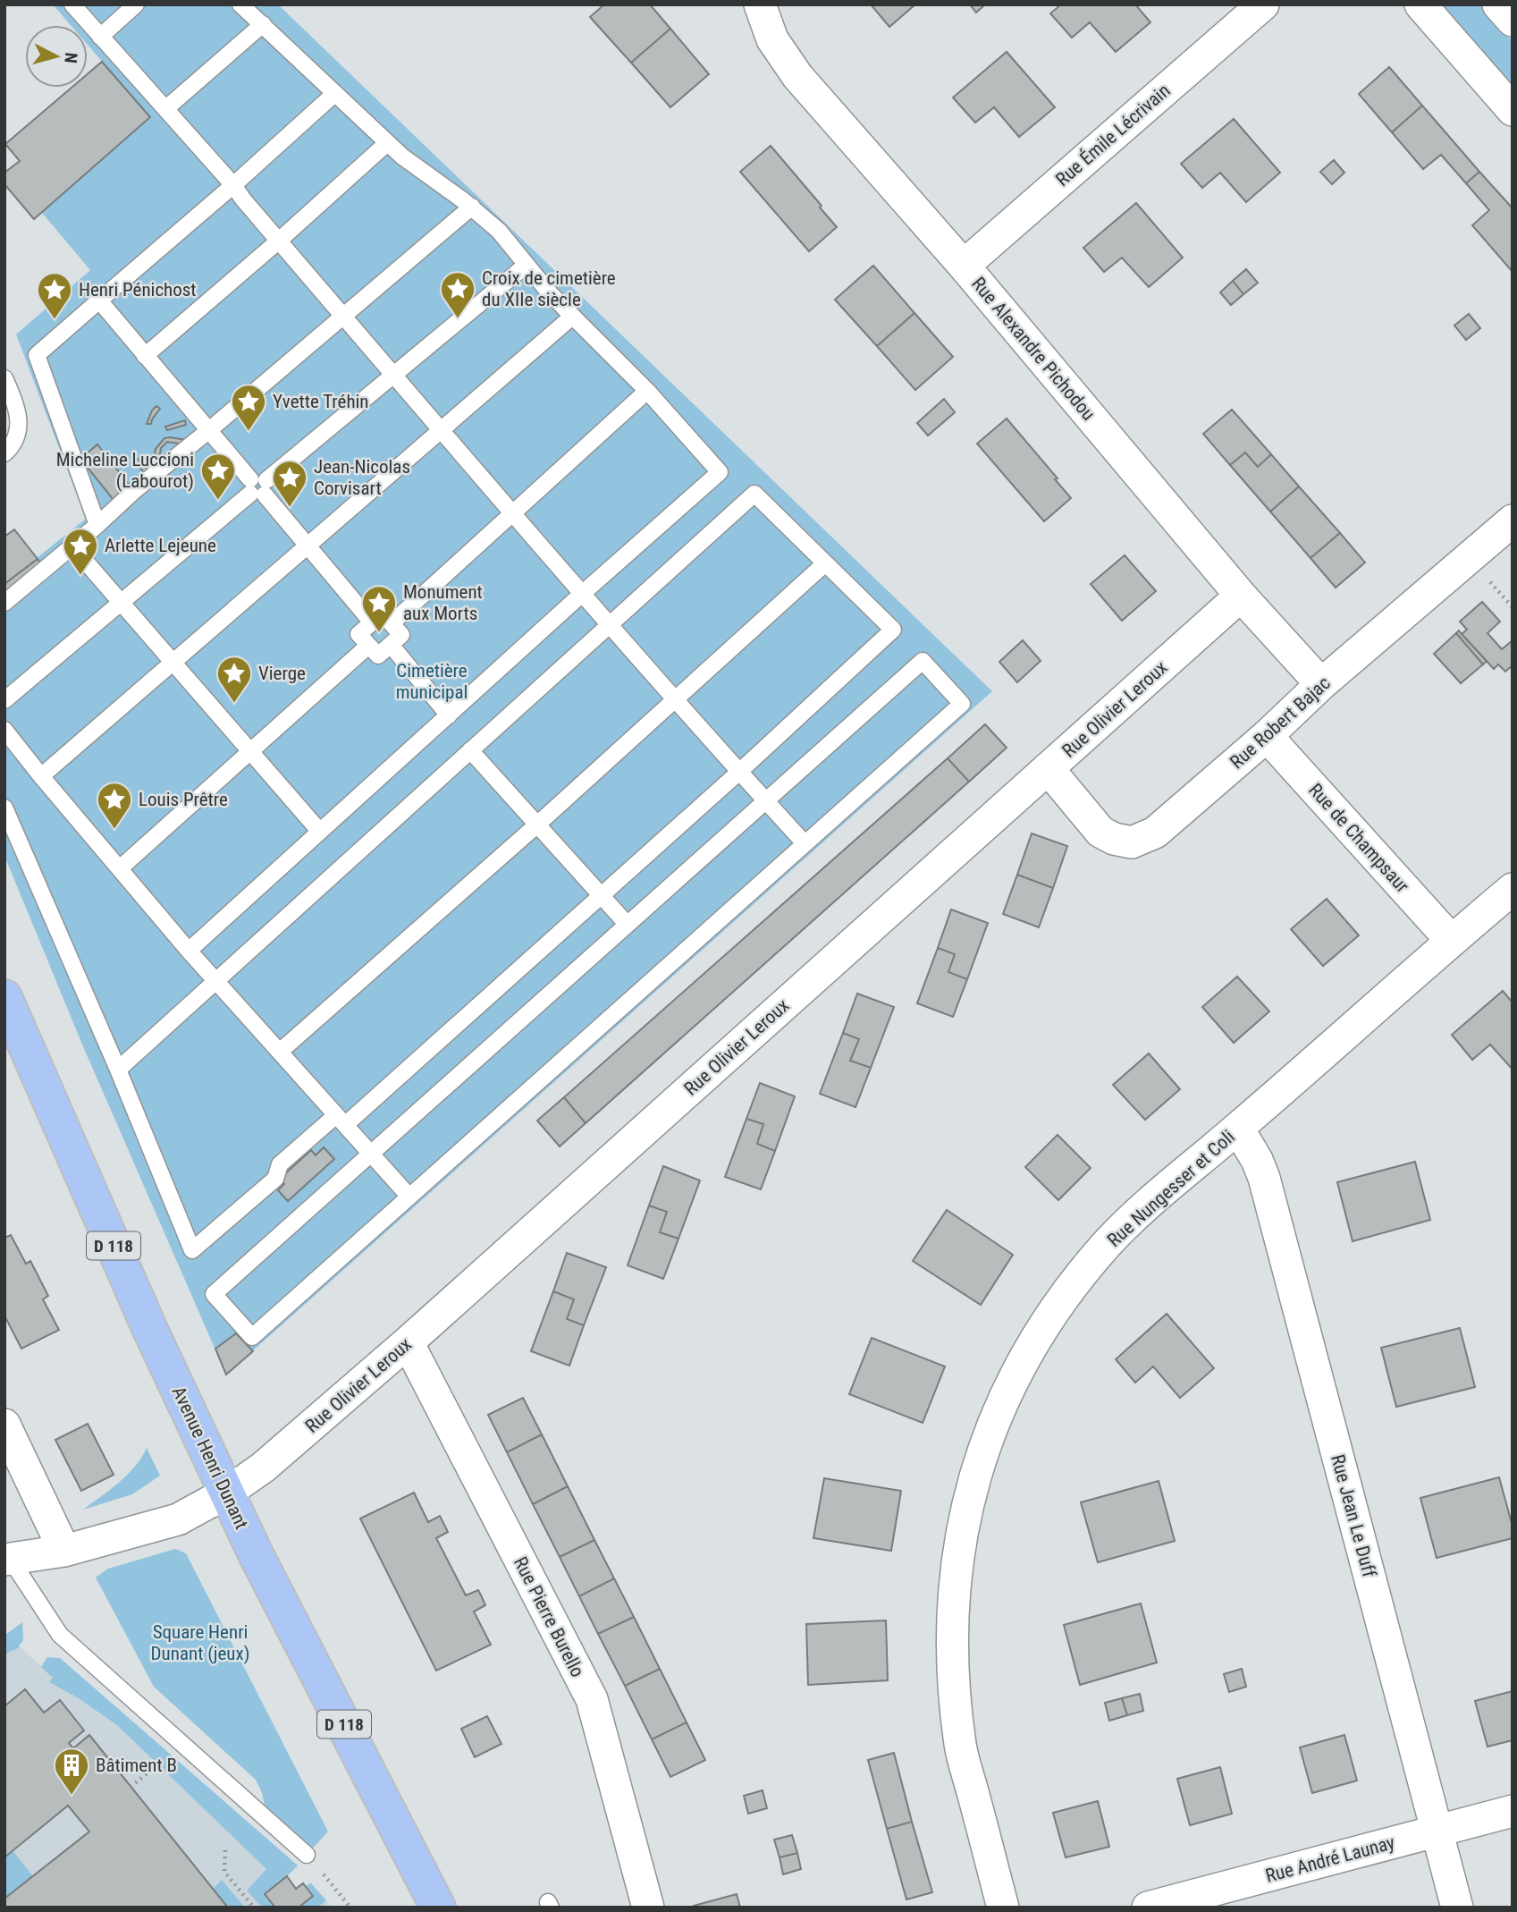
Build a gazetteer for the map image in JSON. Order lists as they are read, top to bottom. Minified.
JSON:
{"streets":{"main road":["D 118","Avenue Henri Dunant"],"street":["Rue Émile Lécrivain","Rue Alexandre Pichodou","Rue Olivier Leroux","Rue Robert Bajac","Rue de Champsaur","Rue Nungesser et Coli","Rue Jean Le Duff","Rue Pierre Burello","Rue André Launay"]},"crossings":[["Rue Émile Lécrivain","Rue Alexandre Pichodou"],["Rue Alexandre Pichodou","Rue Olivier Leroux"],["Rue Alexandre Pichodou","Rue Robert Bajac"],["Rue Olivier Leroux","Rue Robert Bajac"],["Rue Olivier Leroux","Avenue Henri Dunant"],["Rue Olivier Leroux","Rue Pierre Burello"],["Rue Robert Bajac","Rue de Champsaur"],["Rue de Champsaur","Rue Nungesser et Coli"],["Rue Nungesser et Coli","Rue Jean Le Duff"],["Rue Jean Le Duff","Rue André Launay"]],"parks":["Cimetière municipal","Square Henri Dunant (jeux)"],"places":{"place":["Croix de cimetière du XIIe siècle","Henri Pénichost","Yvette Tréhin","Micheline Luccioni (Labourot)","Jean-Nicolas Corvisart","Arlette Lejeune","Monument aux Morts","Vierge","Louis Prêtre"],"building":["Bâtiment B"]},"north":"right"}
